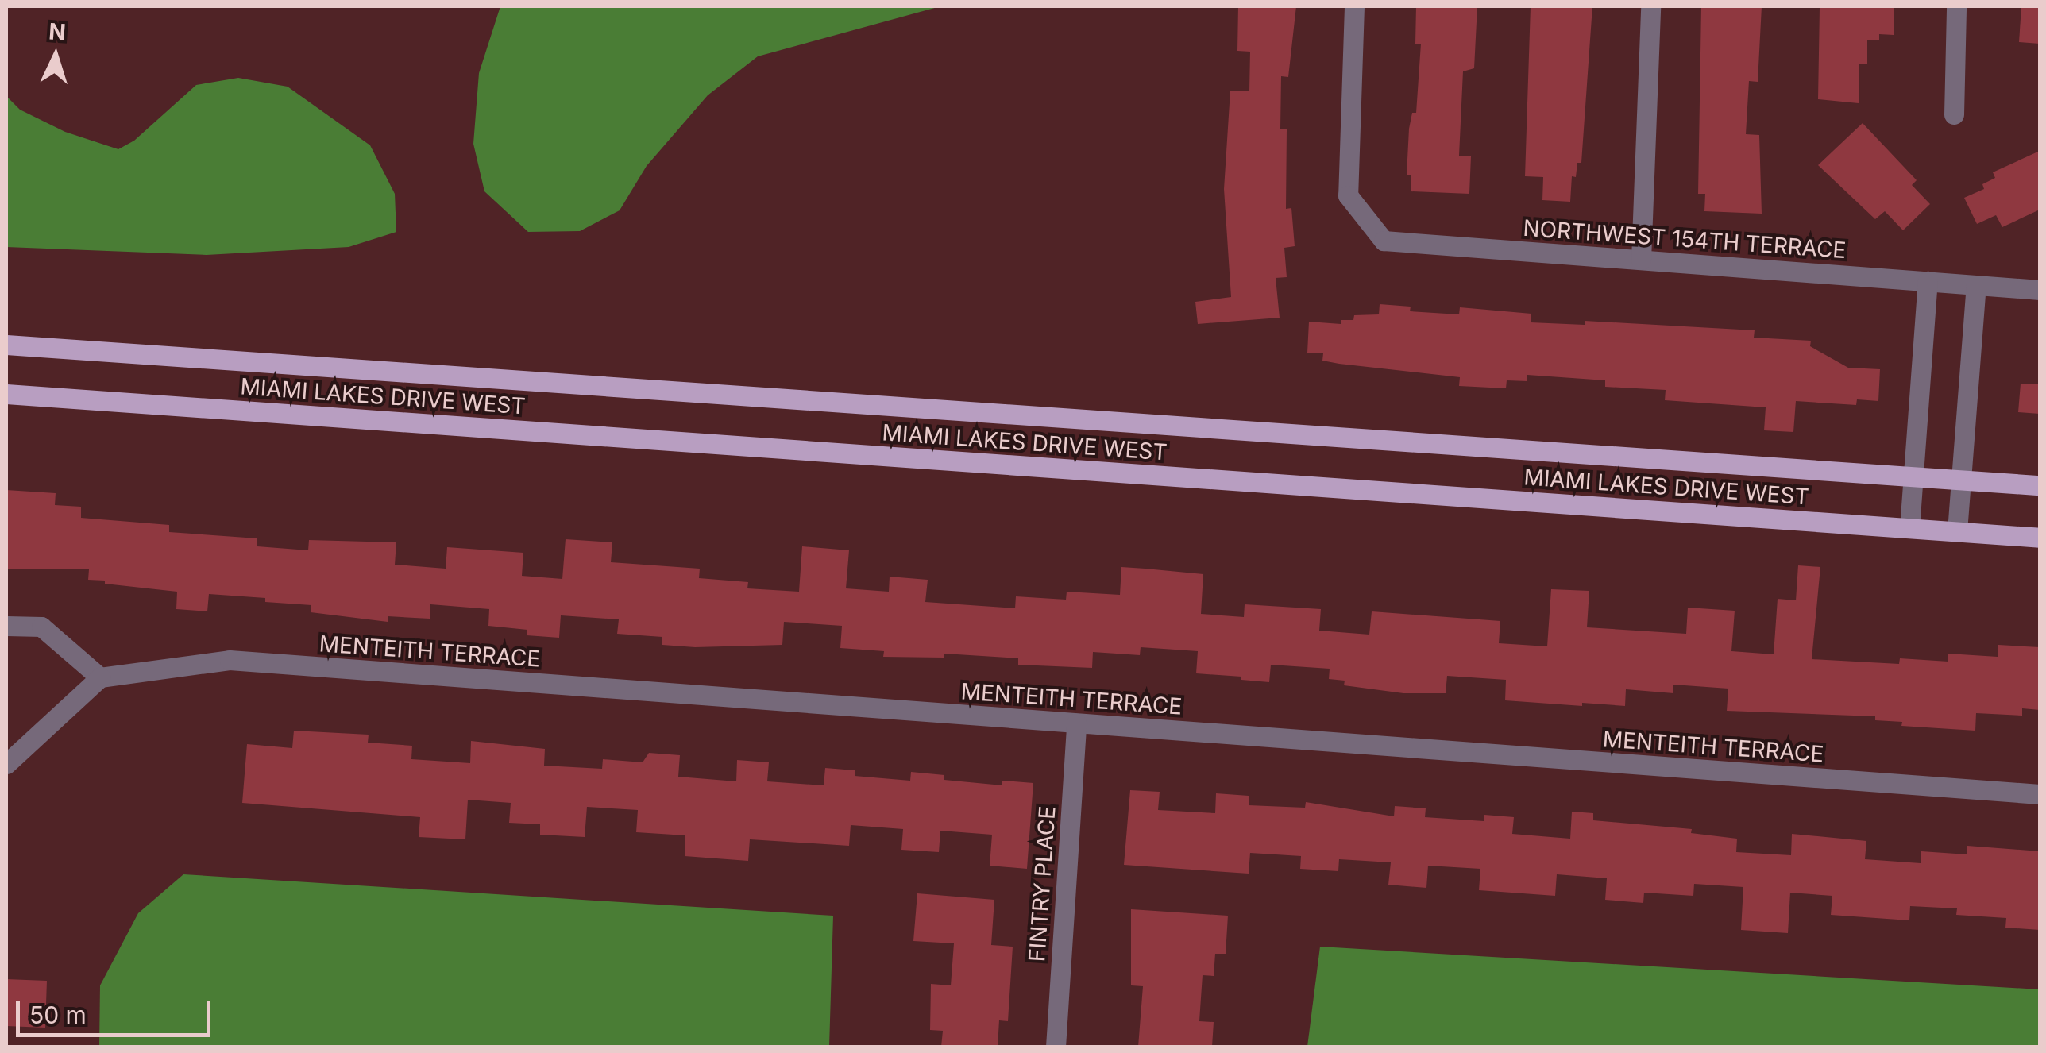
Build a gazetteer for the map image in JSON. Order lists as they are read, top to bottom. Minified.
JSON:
{"streets":{"main road":["MIAMI LAKES DRIVE WEST"],"street":["NORTHWEST 154TH TERRACE","MENTEITH TERRACE","FINTRY PLACE"]},"crossings":[["MENTEITH TERRACE","FINTRY PLACE"]],"scale_bar":"50 m","north":"top"}
